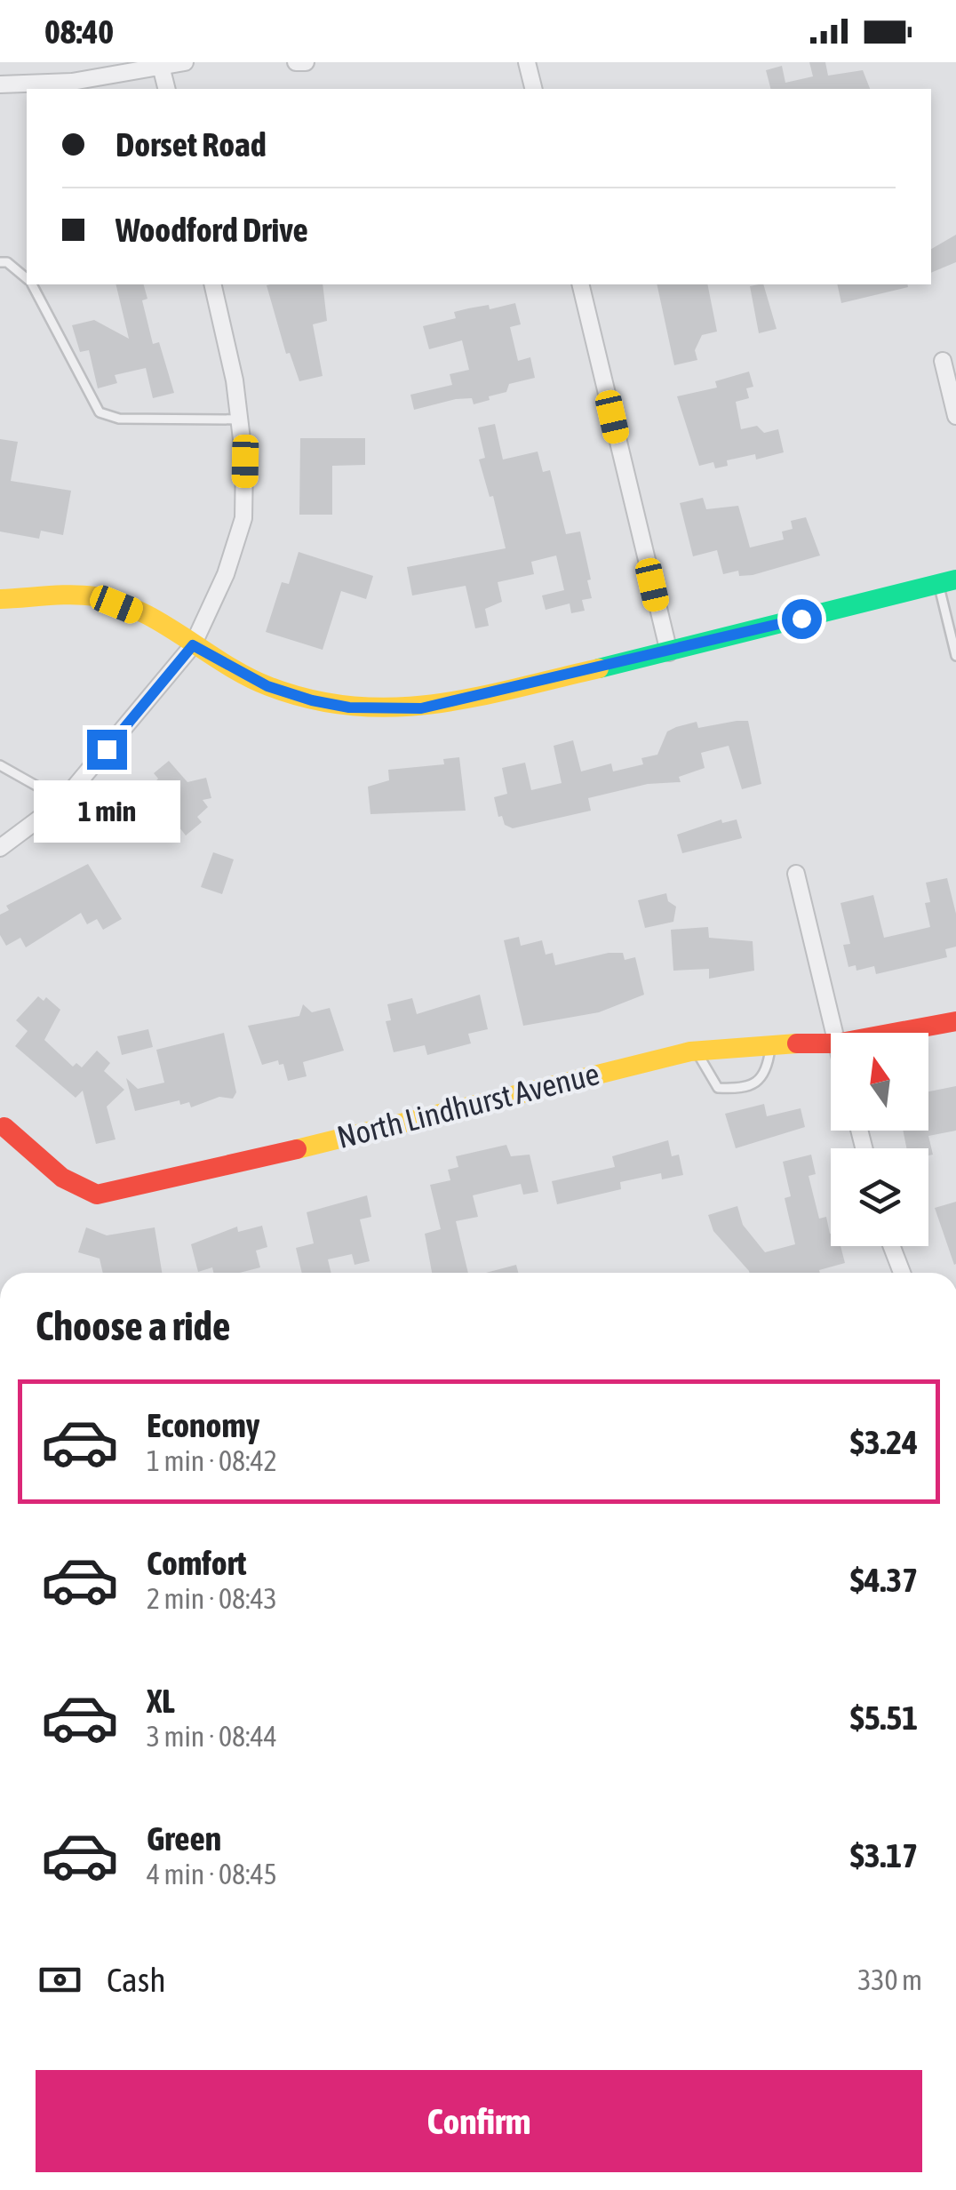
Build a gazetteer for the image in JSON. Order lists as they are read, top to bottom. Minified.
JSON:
{"streets":{"street":["North Lindhurst Avenue"]},"north":"top","page":{"status":"08:40","banner":["Dorset Road","Woodford Drive"],"bubble":"1 min","heading":"Choose a ride","list":[{"name":"Economy","note":"1 min · 08:42","value":"$3.24"},{"name":"Comfort","note":"2 min · 08:43","value":"$4.37"},{"name":"XL","note":"3 min · 08:44","value":"$5.51"},{"name":"Green","note":"4 min · 08:45","value":"$3.17"}],"pay":["Cash","330 m"],"buttons":"Confirm"}}
